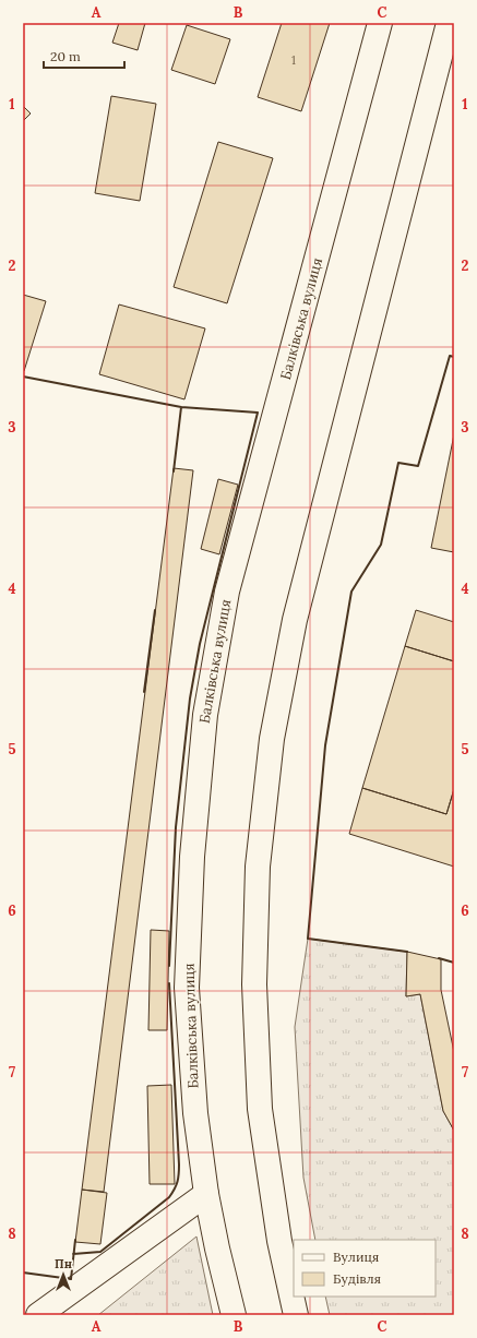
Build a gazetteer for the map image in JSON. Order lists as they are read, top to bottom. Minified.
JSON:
{"streets":{"main road":["Балківська вулиця"]},"house_numbers":["1"],"legend":["Вулиця","Будівля"],"scale_bar":"20 m","north":"top","grid":{"columns":["A","B","C"],"rows":["1","2","3","4","5","6","7","8"]}}
